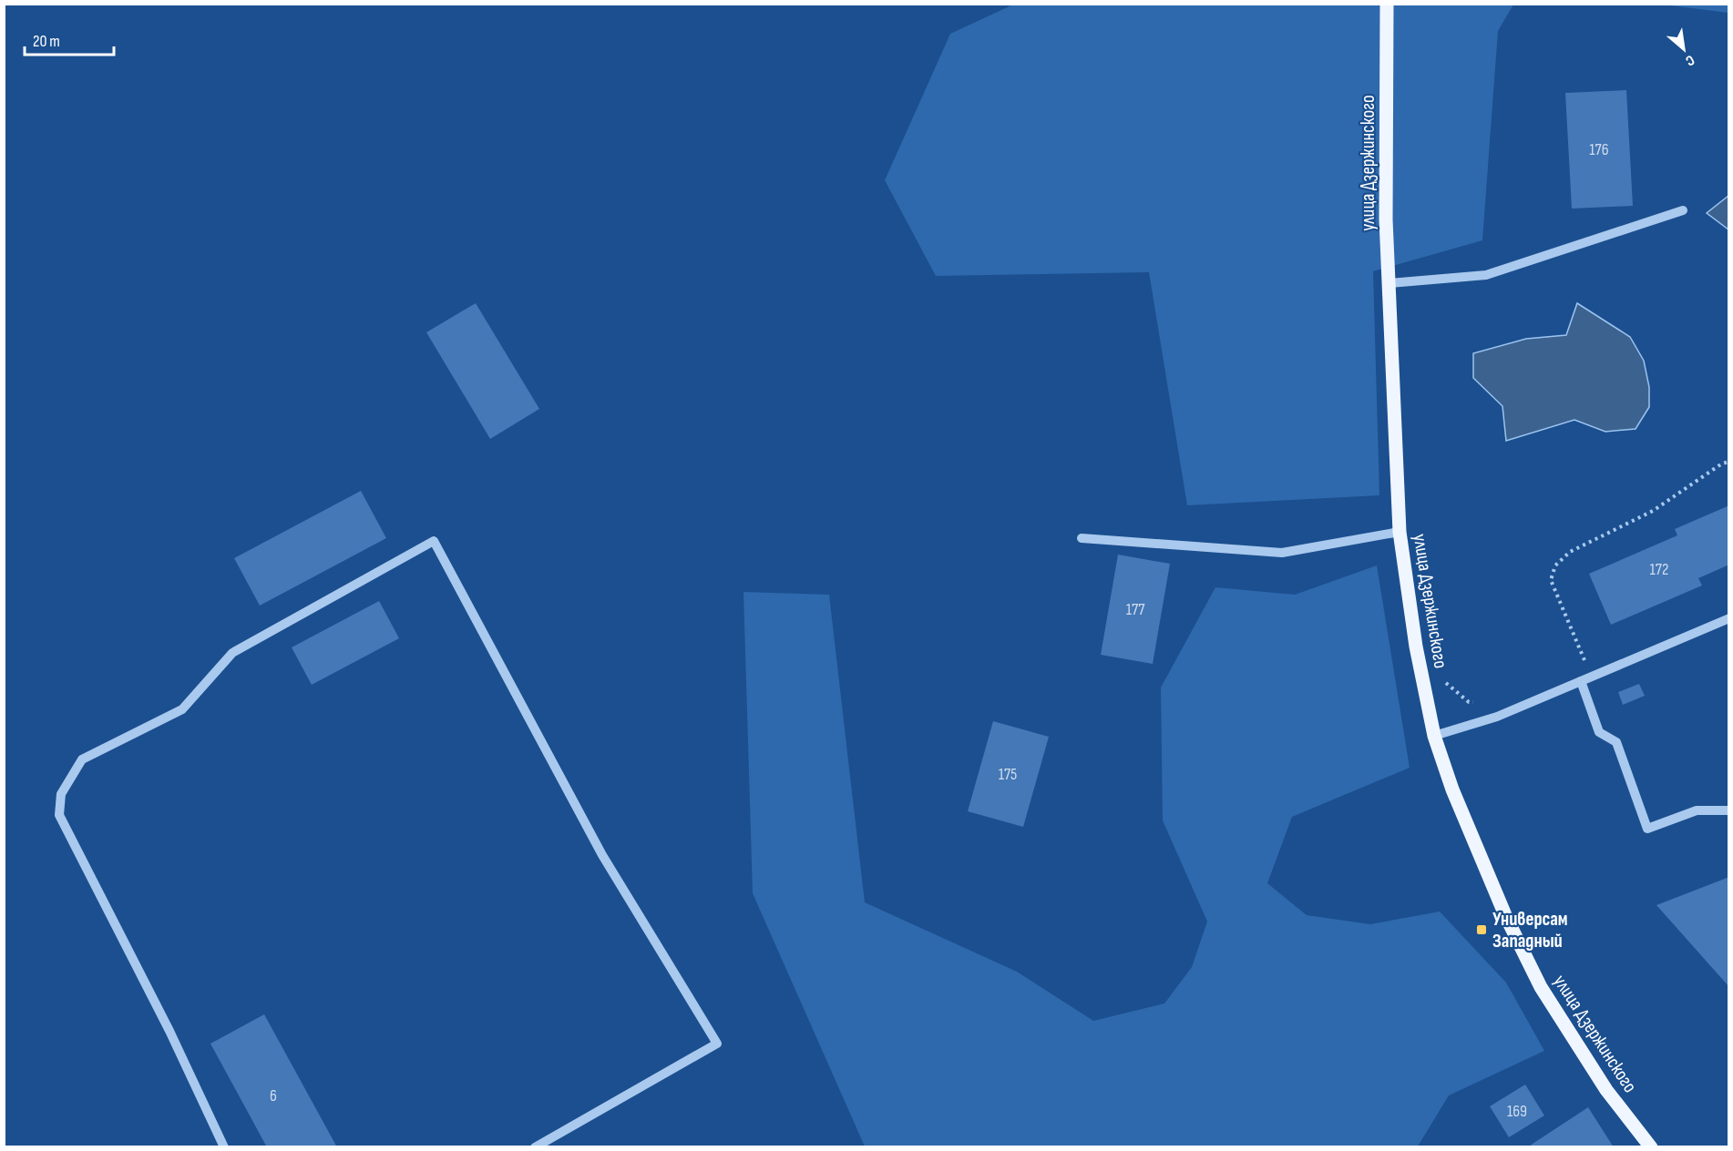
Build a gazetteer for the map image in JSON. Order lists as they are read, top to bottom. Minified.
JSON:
{"streets":{"main road":["улица Дзержинского"]},"places":{"transit":["Универсам Западный"]},"house_numbers":["176","172","177","175","6","169"],"scale_bar":"20 m","north":"bottom right"}
